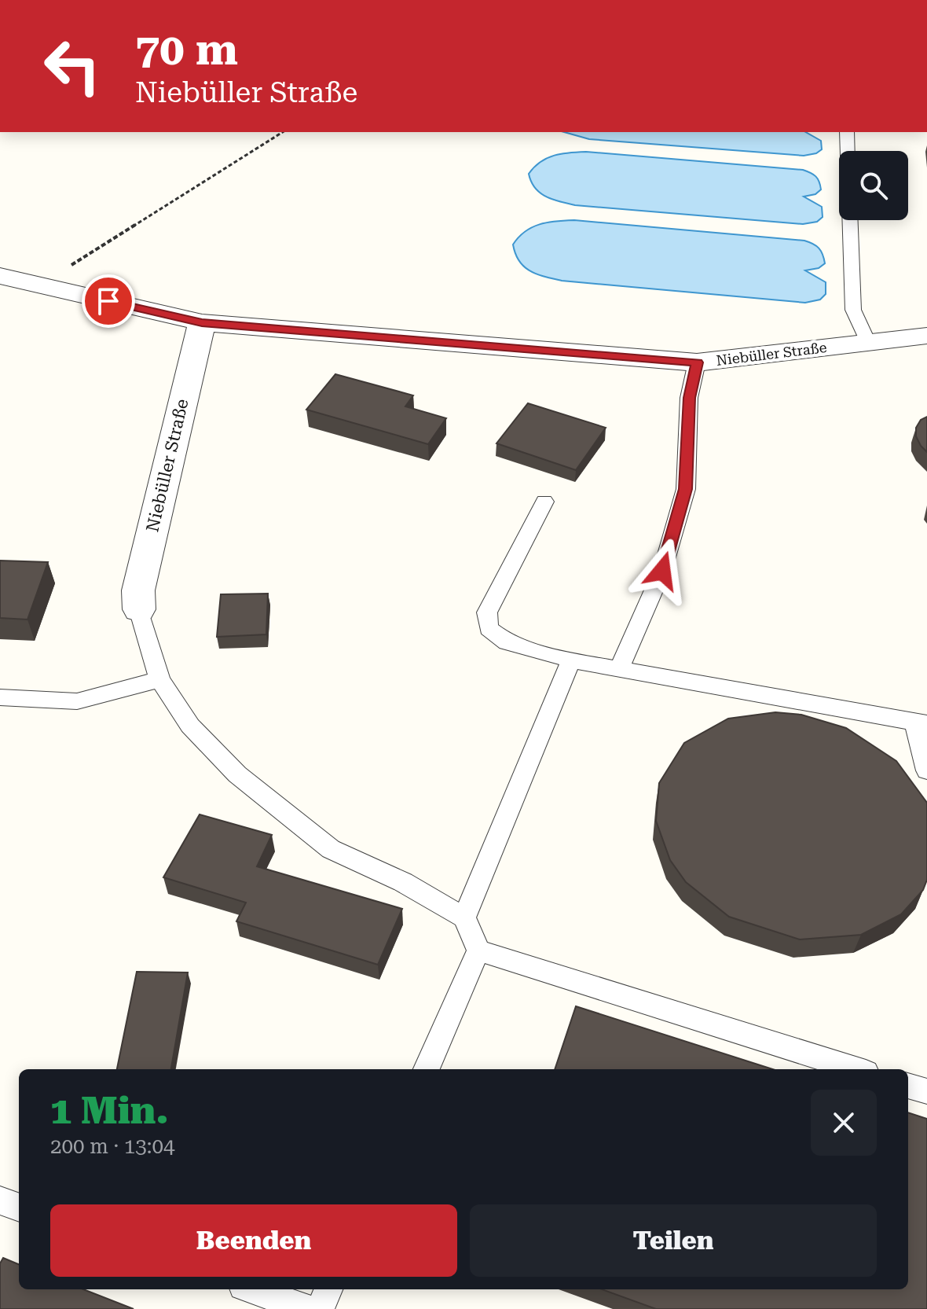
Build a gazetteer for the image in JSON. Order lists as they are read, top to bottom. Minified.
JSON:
{"streets":{"street":["Niebüller Straße"]},"page":{"turn":["70 m","Niebüller Straße"],"heading":["1 Min.","200 m · 13:04"],"buttons":["Beenden","Teilen"]}}
